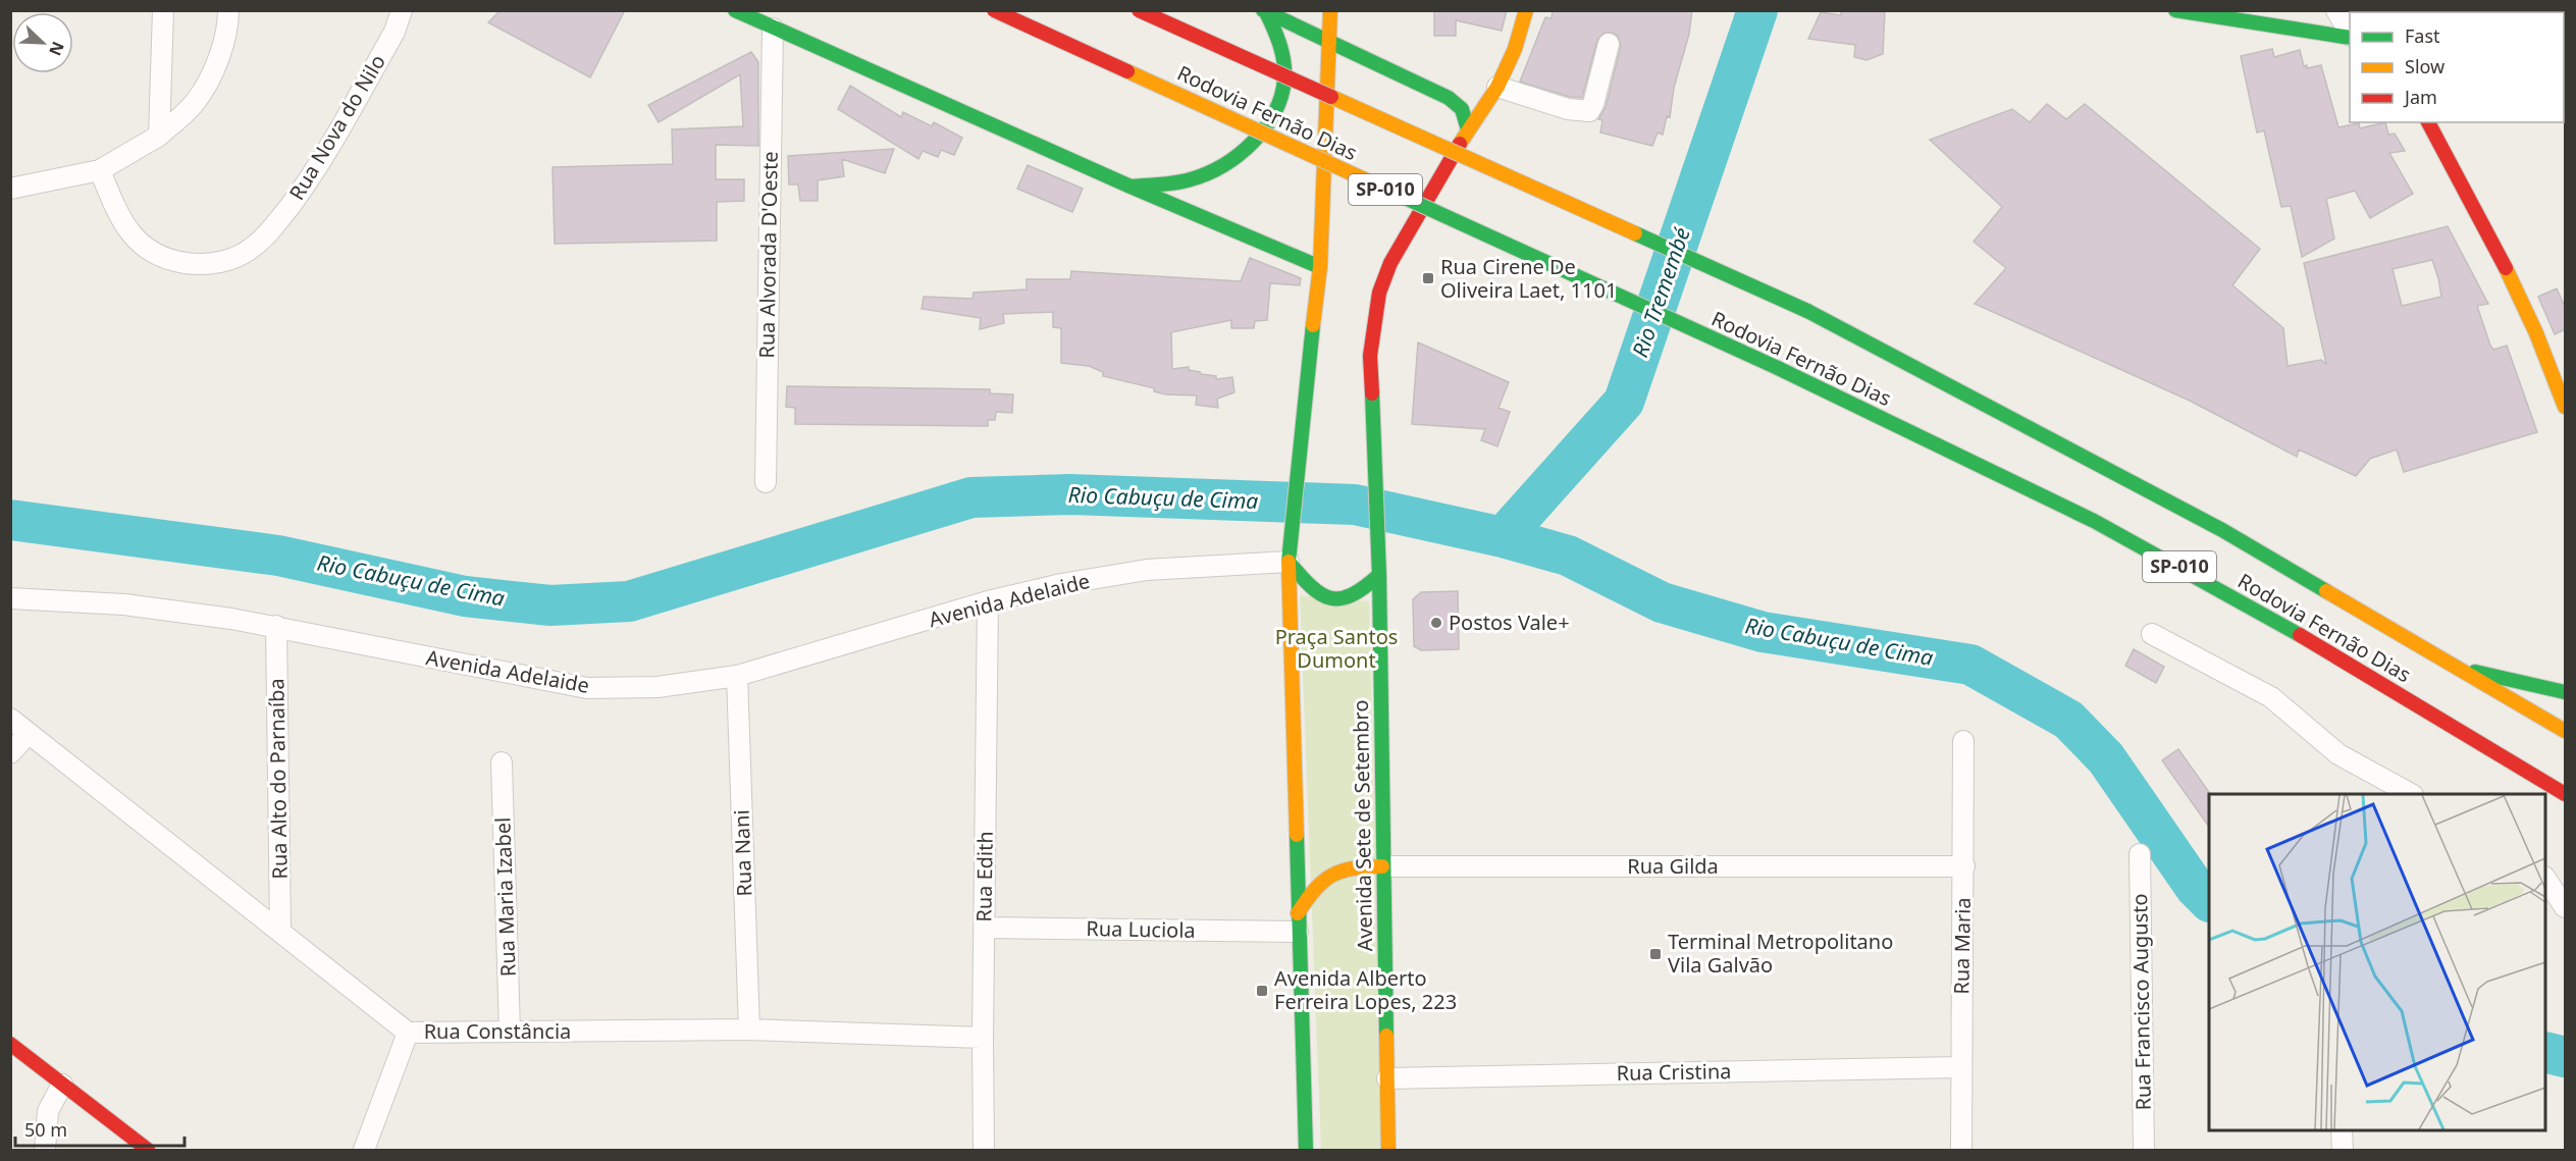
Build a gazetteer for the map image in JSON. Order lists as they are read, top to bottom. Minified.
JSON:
{"streets":{"main road":["Rodovia Fernão Dias","SP-010","Avenida Sete de Setembro"],"street":["Rua Nova do Nilo","Rua Alvorada D'Oeste","Avenida Adelaide","Rua Alto do Parnaíba","Rua Nani","Rua Gilda","Rua Edith","Rua Maria Izabel","Rua Luciola","Rua Maria","Rua Francisco Augusto","Rua Constância","Rua Cristina"]},"crossings":[["Avenida Adelaide","Rua Alto do Parnaíba"],["Avenida Adelaide","Rua Nani"],["Avenida Adelaide","Rua Edith"],["Rua Alto do Parnaíba","Rua Constância"],["Avenida Sete de Setembro","Rua Gilda"],["Avenida Sete de Setembro","Rua Cristina"],["Rua Nani","Rua Constância"],["Rua Gilda","Rua Maria"],["Rua Edith","Rua Luciola"],["Rua Edith","Rua Constância"],["Rua Maria Izabel","Rua Constância"],["Rua Maria","Rua Cristina"]],"water":["Rio Tremembé","Rio Cabuçu de Cima"],"parks":["Praça Santos Dumont"],"places":{"transit":["Rua Cirene De Oliveira Laet, 1101","Terminal Metropolitano Vila Galvão","Avenida Alberto Ferreira Lopes, 223"],"other":["Postos Vale+"]},"legend":["Fast","Slow","Jam"],"scale_bar":"50 m","north":"bottom right"}
